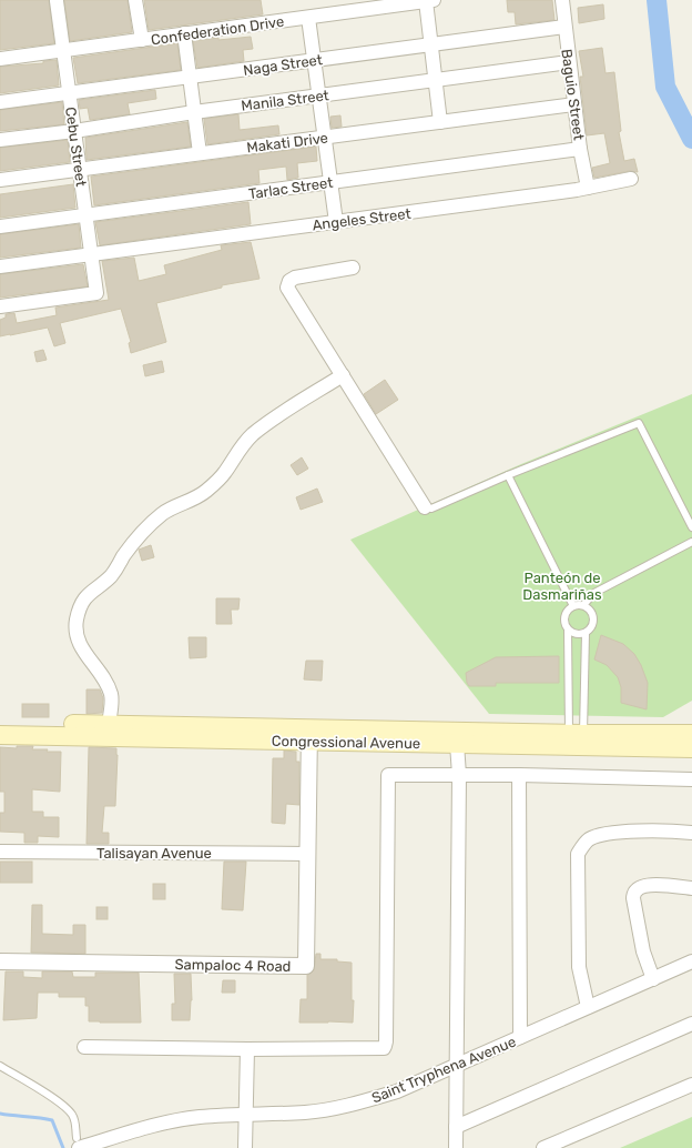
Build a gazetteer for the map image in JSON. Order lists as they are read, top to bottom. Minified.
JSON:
{"streets":{"main road":["Congressional Avenue"],"street":["Confederation Drive","Naga Street","Baguio Street","Manila Street","Makati Drive","Cebu Street","Tarlac Street","Angeles Street","Talisayan Avenue","Sampaloc 4 Road","Saint Tryphena Avenue"]},"crossings":[["Confederation Drive","Cebu Street"],["Naga Street","Baguio Street"],["Naga Street","Cebu Street"],["Baguio Street","Manila Street"],["Baguio Street","Makati Drive"],["Baguio Street","Tarlac Street"],["Baguio Street","Angeles Street"],["Manila Street","Cebu Street"],["Makati Drive","Cebu Street"],["Cebu Street","Tarlac Street"],["Cebu Street","Angeles Street"],["Congressional Avenue","Sampaloc 4 Road"],["Talisayan Avenue","Sampaloc 4 Road"]],"parks":["Panteón de Dasmariñas"]}
